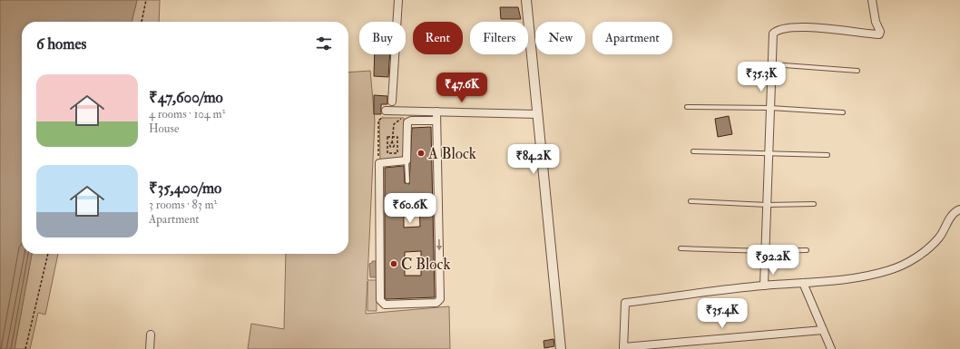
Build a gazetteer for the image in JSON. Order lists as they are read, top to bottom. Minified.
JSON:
{"places":["A Block","C Block"],"page":{"chip":["Buy","Rent","Filters","New","Apartment"],"heading":"6 homes","price":["₹35.3K","₹47.6K","₹84.2K","₹60.6K","₹92.2K","₹35.4K"],"list":[{"name":"₹47,600/mo","note":"4 rooms · 104 m² · House"},{"name":"₹35,400/mo","note":"3 rooms · 83 m² · Apartment"}]}}
